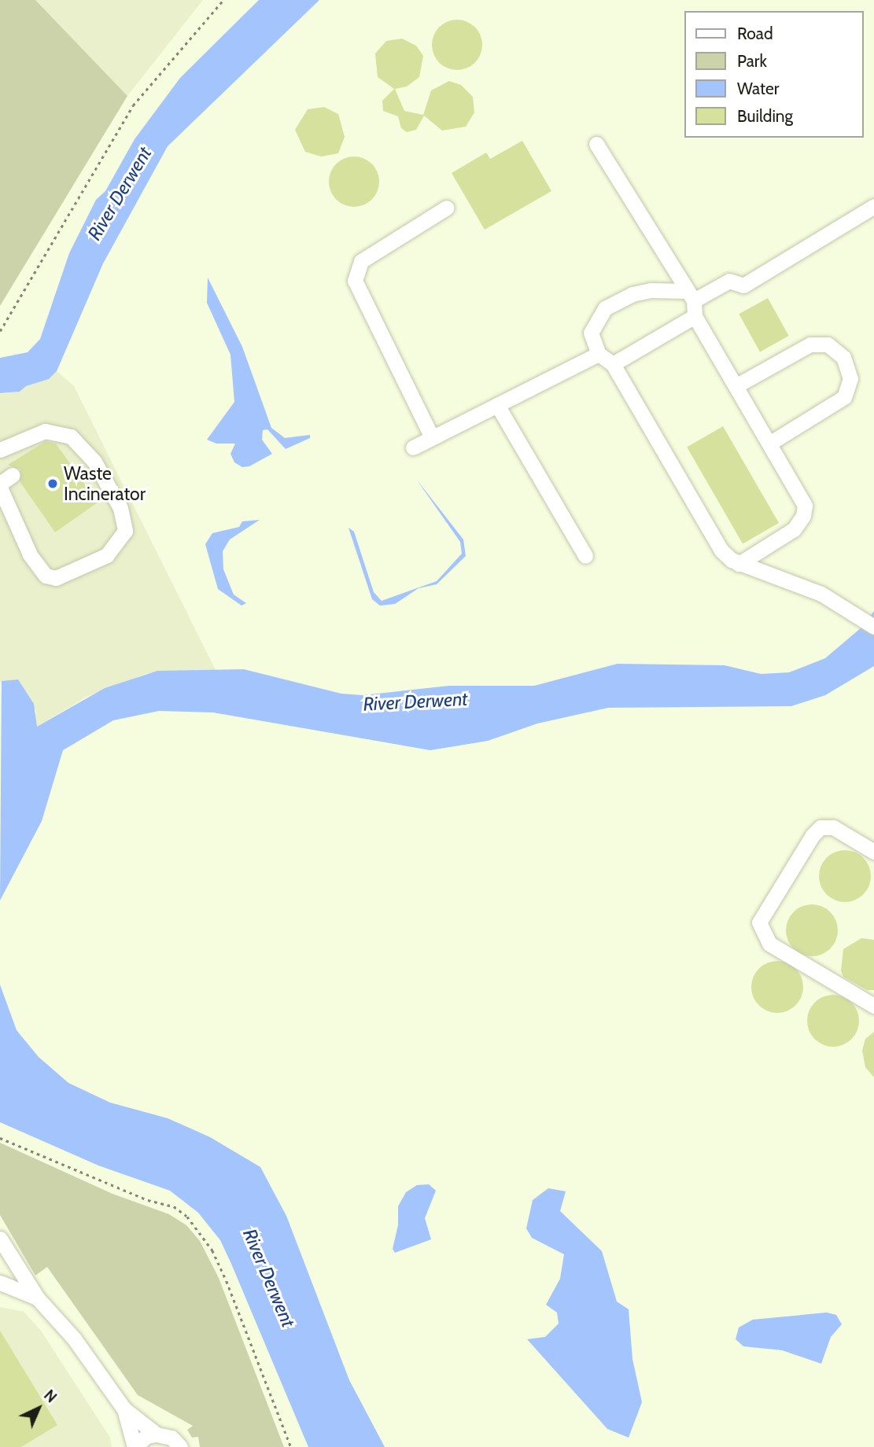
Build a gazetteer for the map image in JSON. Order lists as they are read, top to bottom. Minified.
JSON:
{"water":["River Derwent"],"places":["Waste Incinerator"],"legend":["Road","Park","Water","Building"],"north":"top right"}
